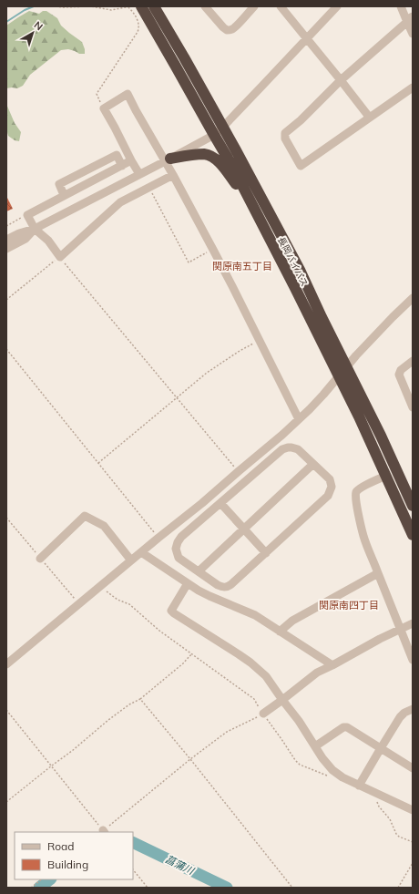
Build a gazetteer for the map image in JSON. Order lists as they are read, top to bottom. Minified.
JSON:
{"streets":{"highway":["長岡バイパス"]},"districts":["関原南五丁目","関原南四丁目"],"water":["菖蒲川"],"legend":["Road","Building"],"north":"top right"}
